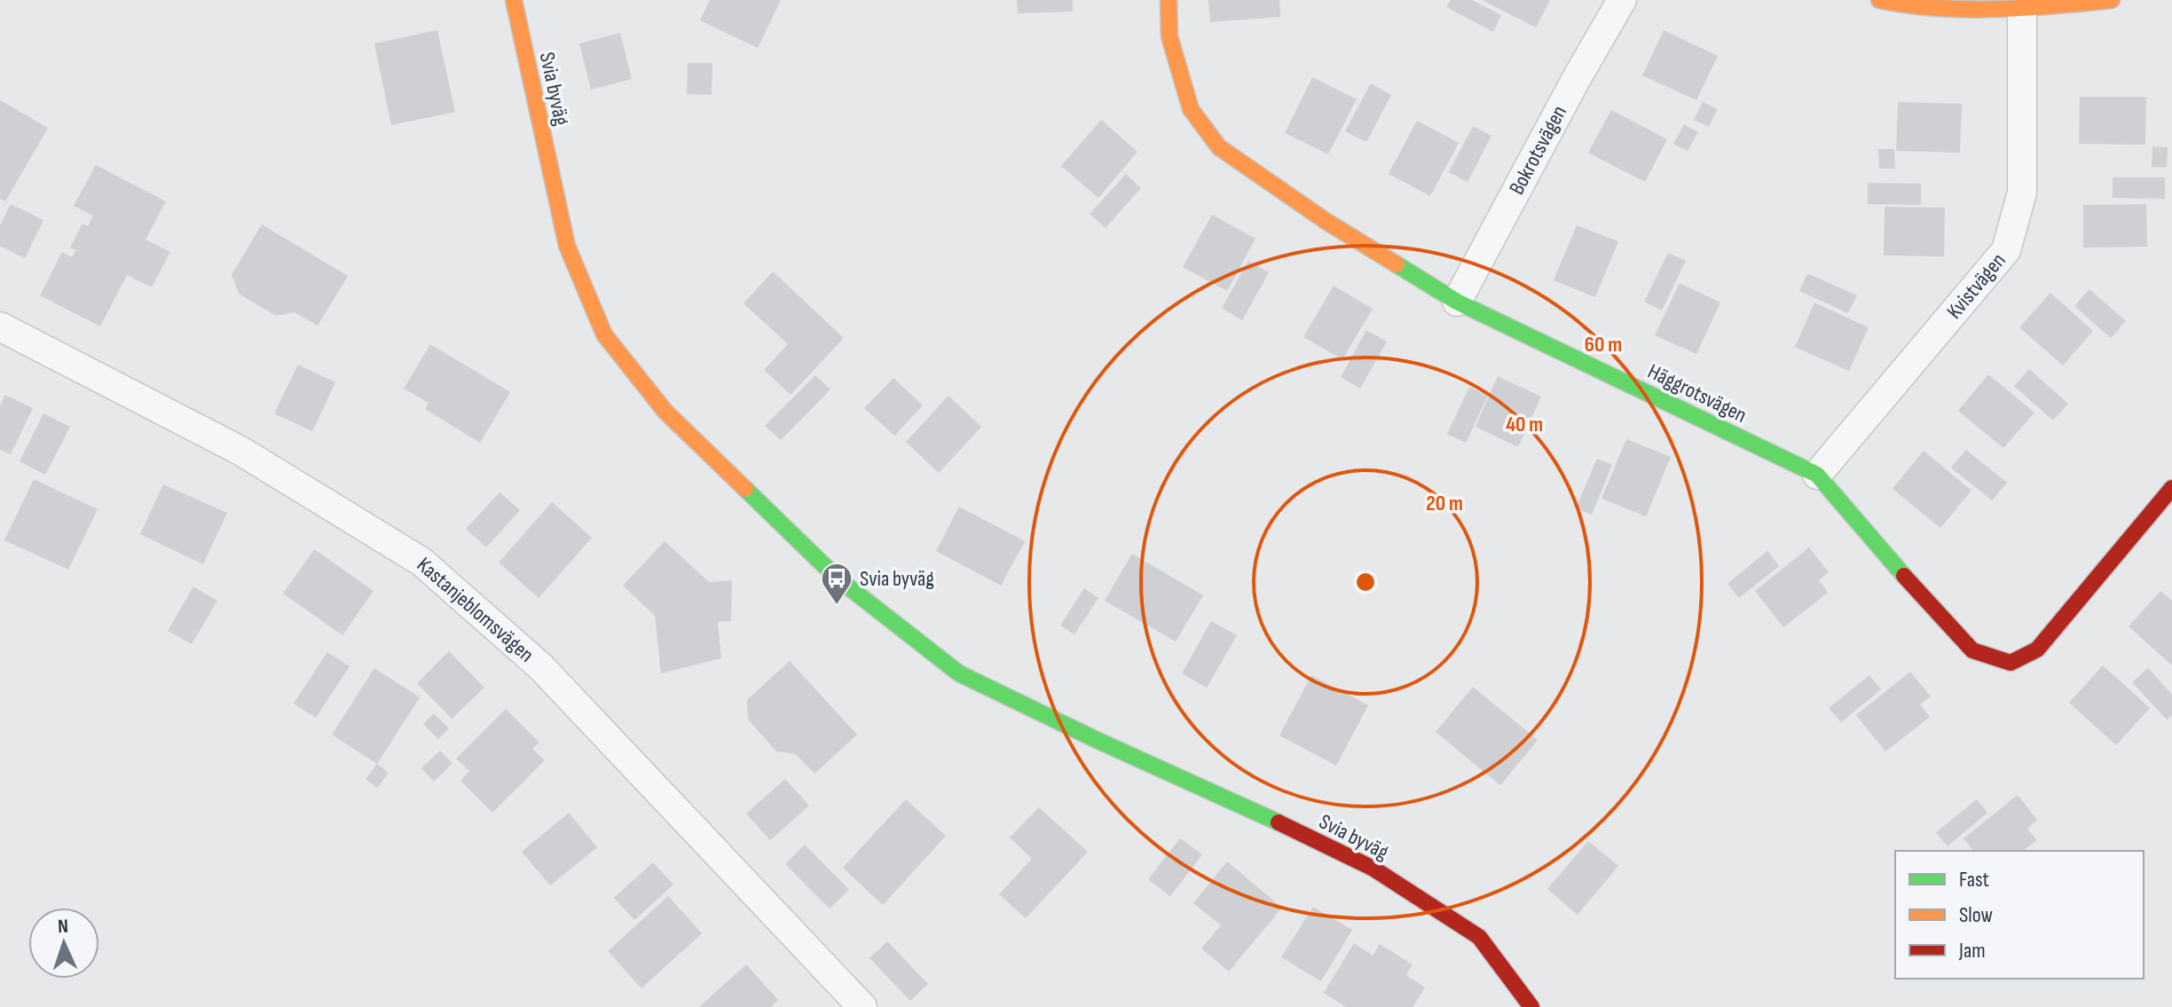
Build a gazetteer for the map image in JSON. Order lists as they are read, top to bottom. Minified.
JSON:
{"streets":{"street":["Svia byväg","Bokrotsvägen","Kvistvägen","Häggrotsvägen","Kastanjeblomsvägen"]},"crossings":[["Bokrotsvägen","Häggrotsvägen"],["Kvistvägen","Häggrotsvägen"]],"places":{"bus stop":["Svia byväg"]},"legend":["Fast","Slow","Jam"],"north":"top","rings":["60 m","40 m","20 m"]}
